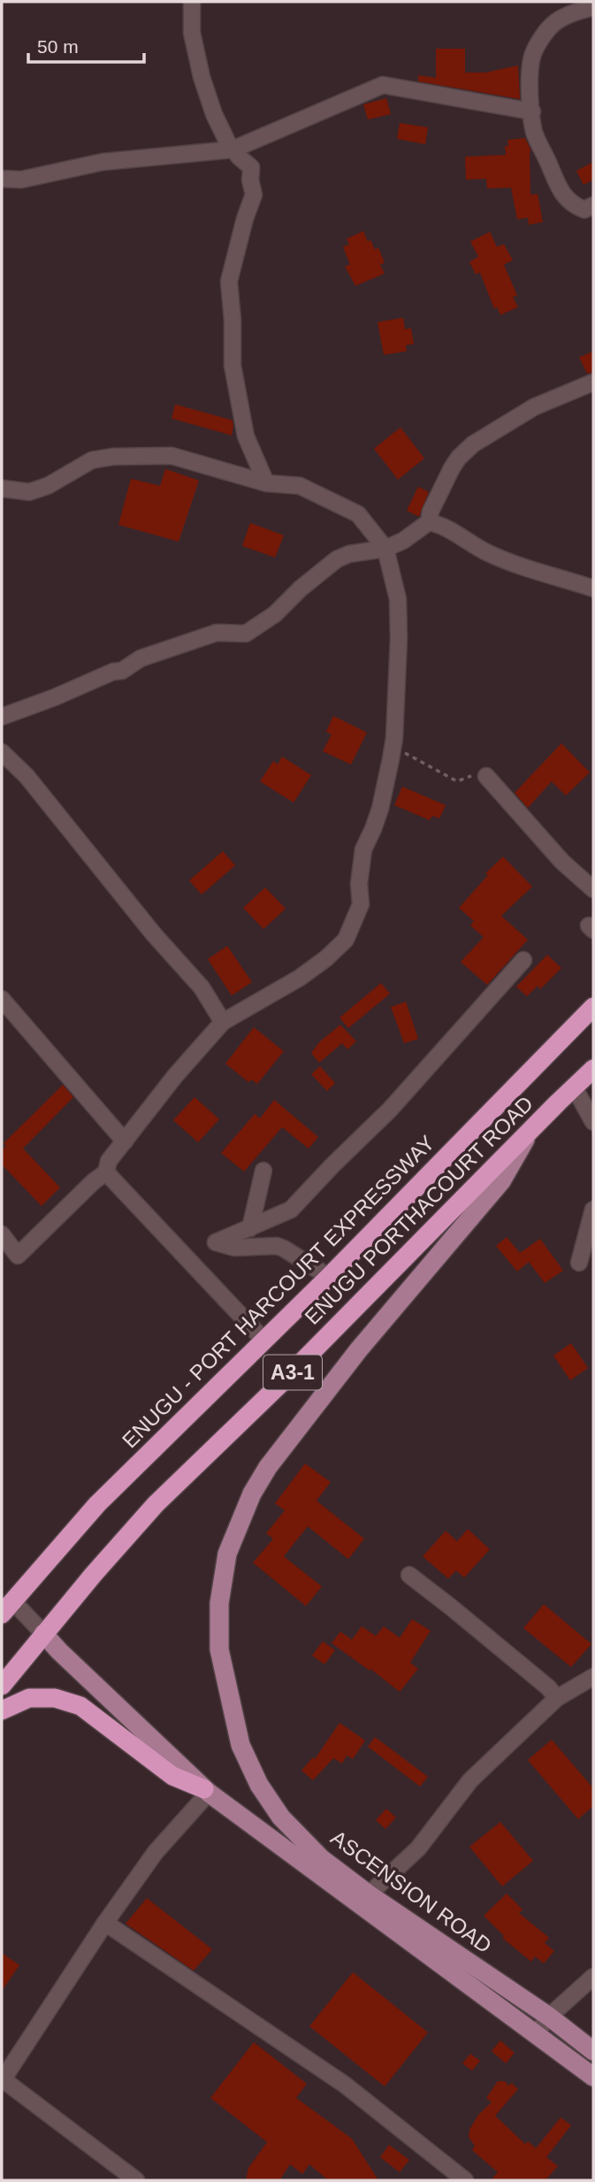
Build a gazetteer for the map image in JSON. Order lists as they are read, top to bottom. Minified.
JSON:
{"streets":{"highway":["ENUGU PORTHACOURT ROAD","ENUGU - PORT HARCOURT EXPRESSWAY","A3-1"],"main road":["ASCENSION ROAD"]},"crossings":[["ENUGU PORTHACOURT ROAD","ASCENSION ROAD"]],"scale_bar":"50 m"}
